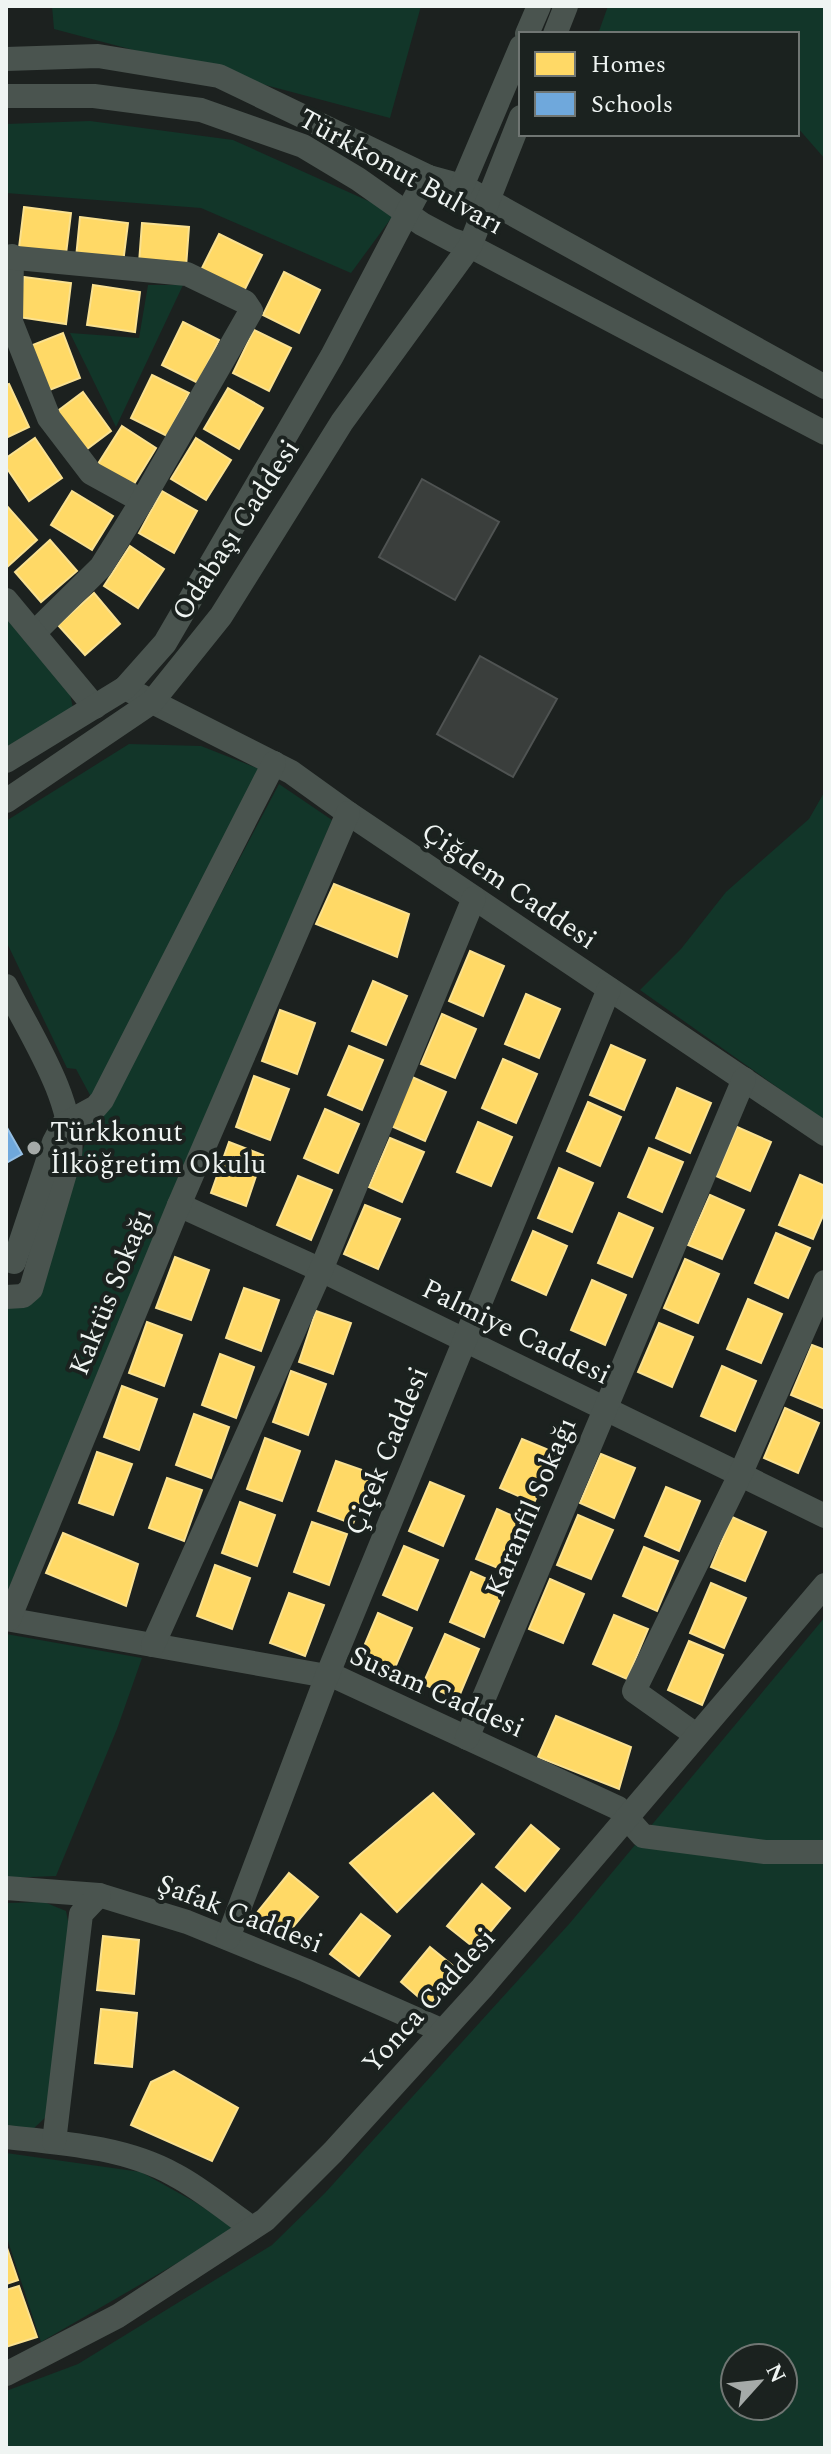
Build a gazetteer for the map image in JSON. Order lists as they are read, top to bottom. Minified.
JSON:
{"streets":{"street":["Türkkonut Bulvarı","Odabaşı Caddesi","Çiğdem Caddesi","Kaktüs Sokağı","Palmiye Caddesi","Çiçek Caddesi","Karanfil Sokağı","Susam Caddesi","Şafak Caddesi","Yonca Caddesi"]},"crossings":[["Türkkonut Bulvarı","Odabaşı Caddesi"],["Odabaşı Caddesi","Çiğdem Caddesi"],["Çiğdem Caddesi","Kaktüs Sokağı"],["Çiğdem Caddesi","Çiçek Caddesi"],["Çiğdem Caddesi","Karanfil Sokağı"],["Kaktüs Sokağı","Palmiye Caddesi"],["Kaktüs Sokağı","Susam Caddesi"],["Palmiye Caddesi","Çiçek Caddesi"],["Palmiye Caddesi","Karanfil Sokağı"],["Çiçek Caddesi","Susam Caddesi"],["Çiçek Caddesi","Şafak Caddesi"],["Karanfil Sokağı","Susam Caddesi"],["Susam Caddesi","Yonca Caddesi"],["Şafak Caddesi","Yonca Caddesi"]],"places":["Türkkonut İlköğretim Okulu"],"legend":["Homes","Schools"],"north":"top right"}
